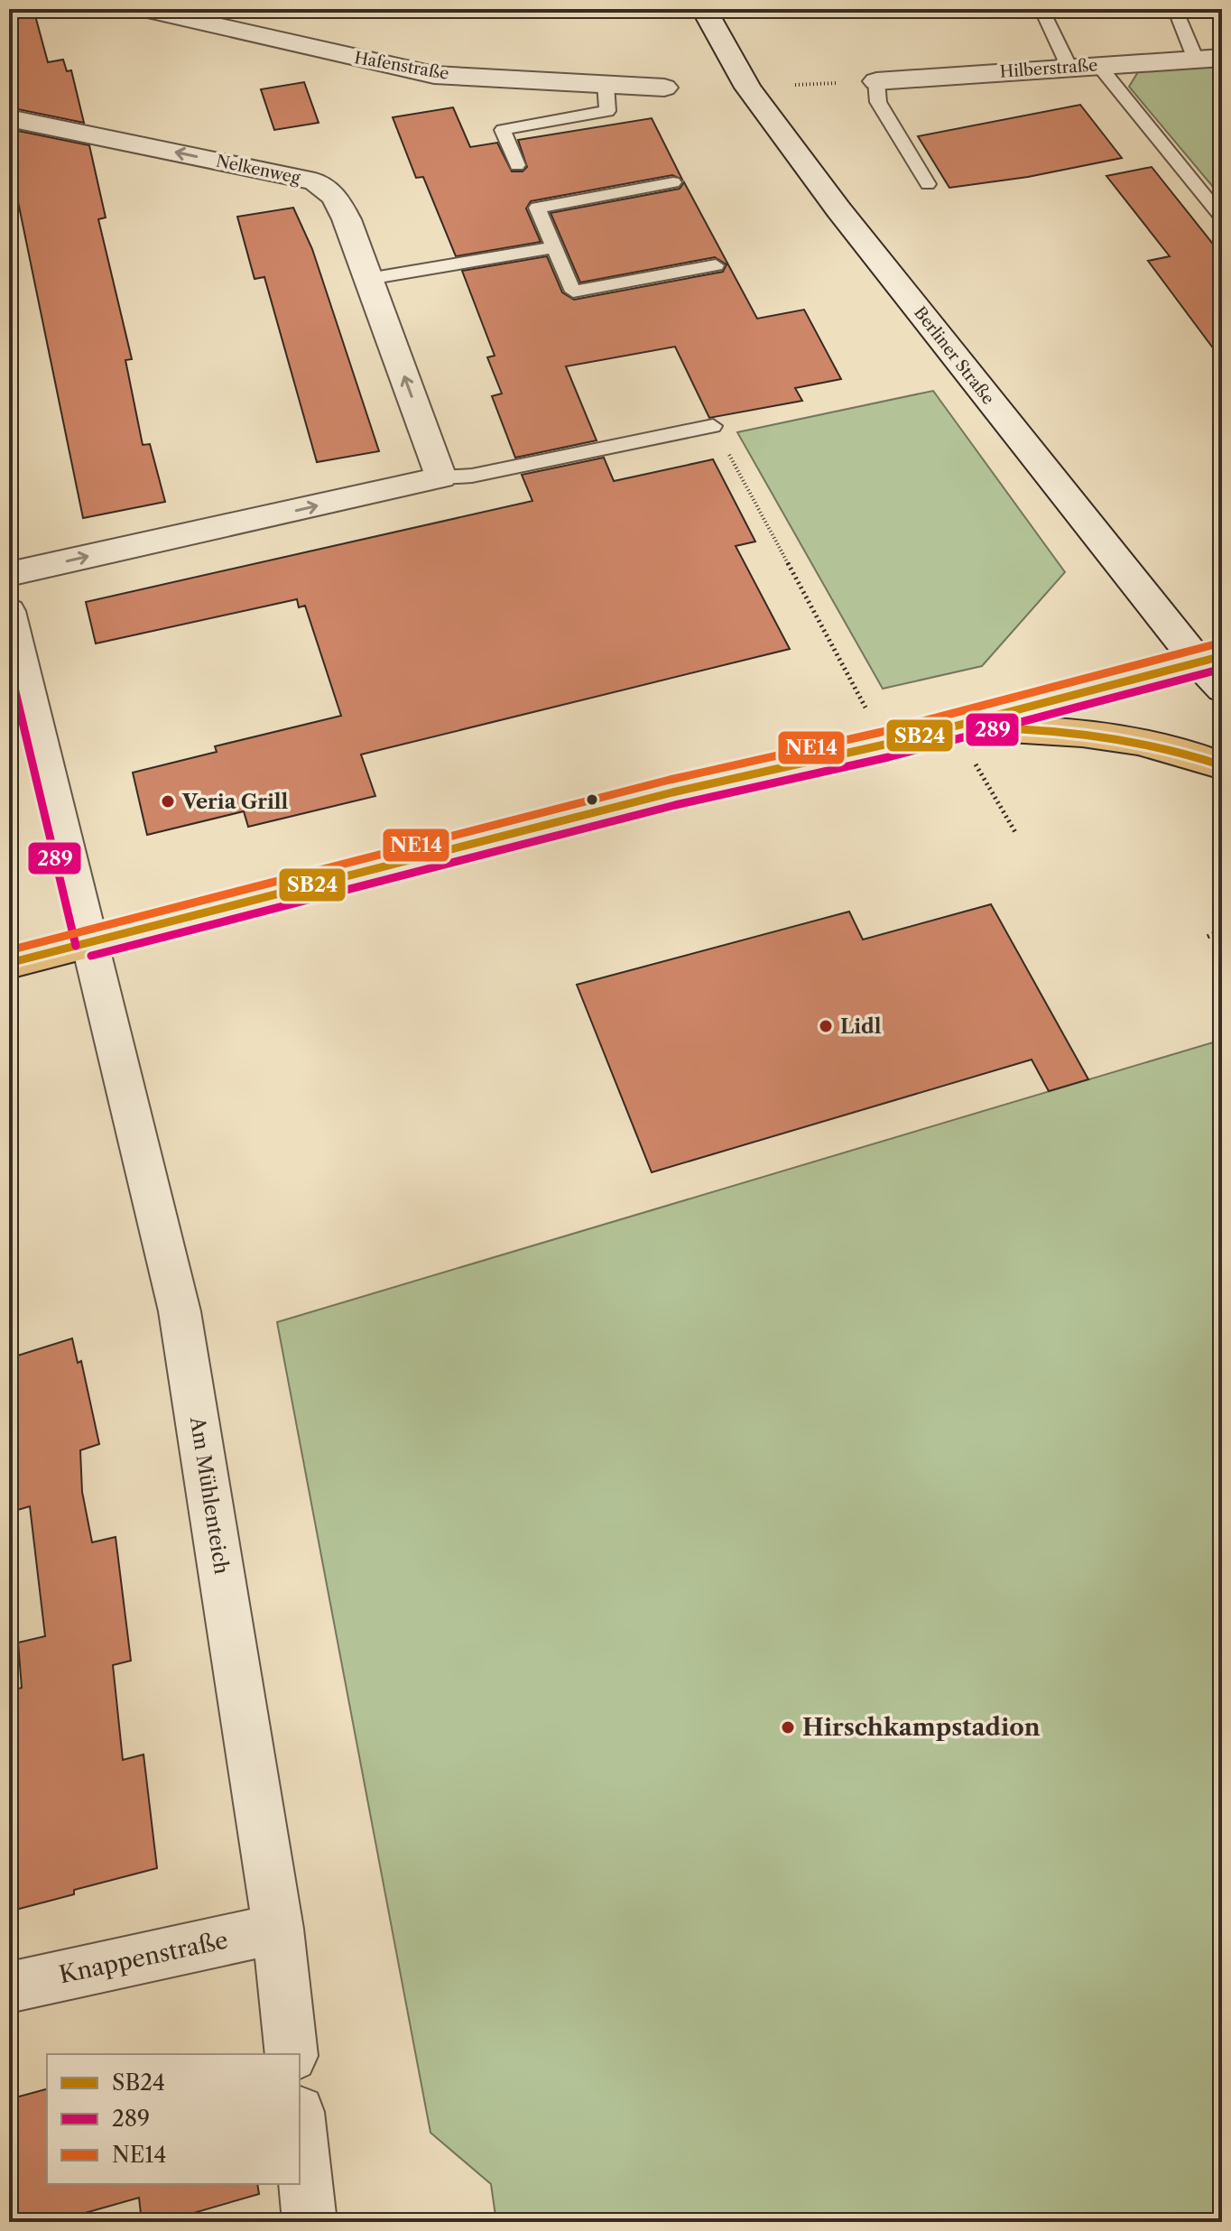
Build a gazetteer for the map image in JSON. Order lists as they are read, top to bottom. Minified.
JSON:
{"streets":{"street":["Hafenstraße","Hilberstraße","Nelkenweg","Berliner Straße","Am Mühlenteich","Knappenstraße"]},"crossings":[["Am Mühlenteich","Knappenstraße"]],"one_way":["Nelkenweg"],"places":["Veria Grill","Lidl","Hirschkampstadion"],"lines":["transit line NE14","transit line SB24","transit line 289"],"legend":["SB24","289","NE14"]}
